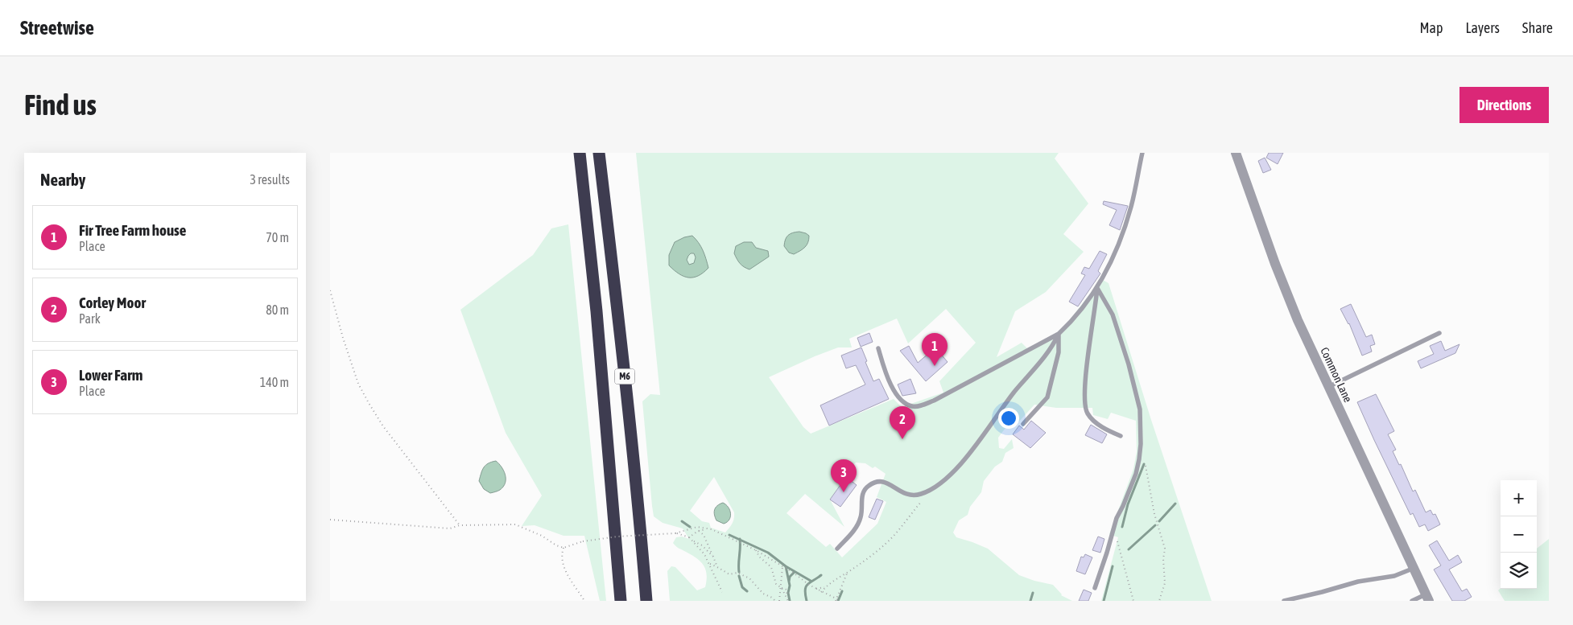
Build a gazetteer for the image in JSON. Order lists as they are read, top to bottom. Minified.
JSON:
{"streets":{"highway":["M6"],"street":["Common Lane"]},"page":{"header":"Streetwise","nav":["Map","Layers","Share"],"buttons":"Directions","title":"Find us","heading":["Nearby","3 results"],"list":[{"mark":"1","name":"Fir Tree Farm house","note":"Place","value":"70 m"},{"mark":"2","name":"Corley Moor","note":"Park","value":"80 m"},{"mark":"3","name":"Lower Farm","note":"Place","value":"140 m"}],"pins":["1","2","3"],"map_buttons":["+","−"]}}
